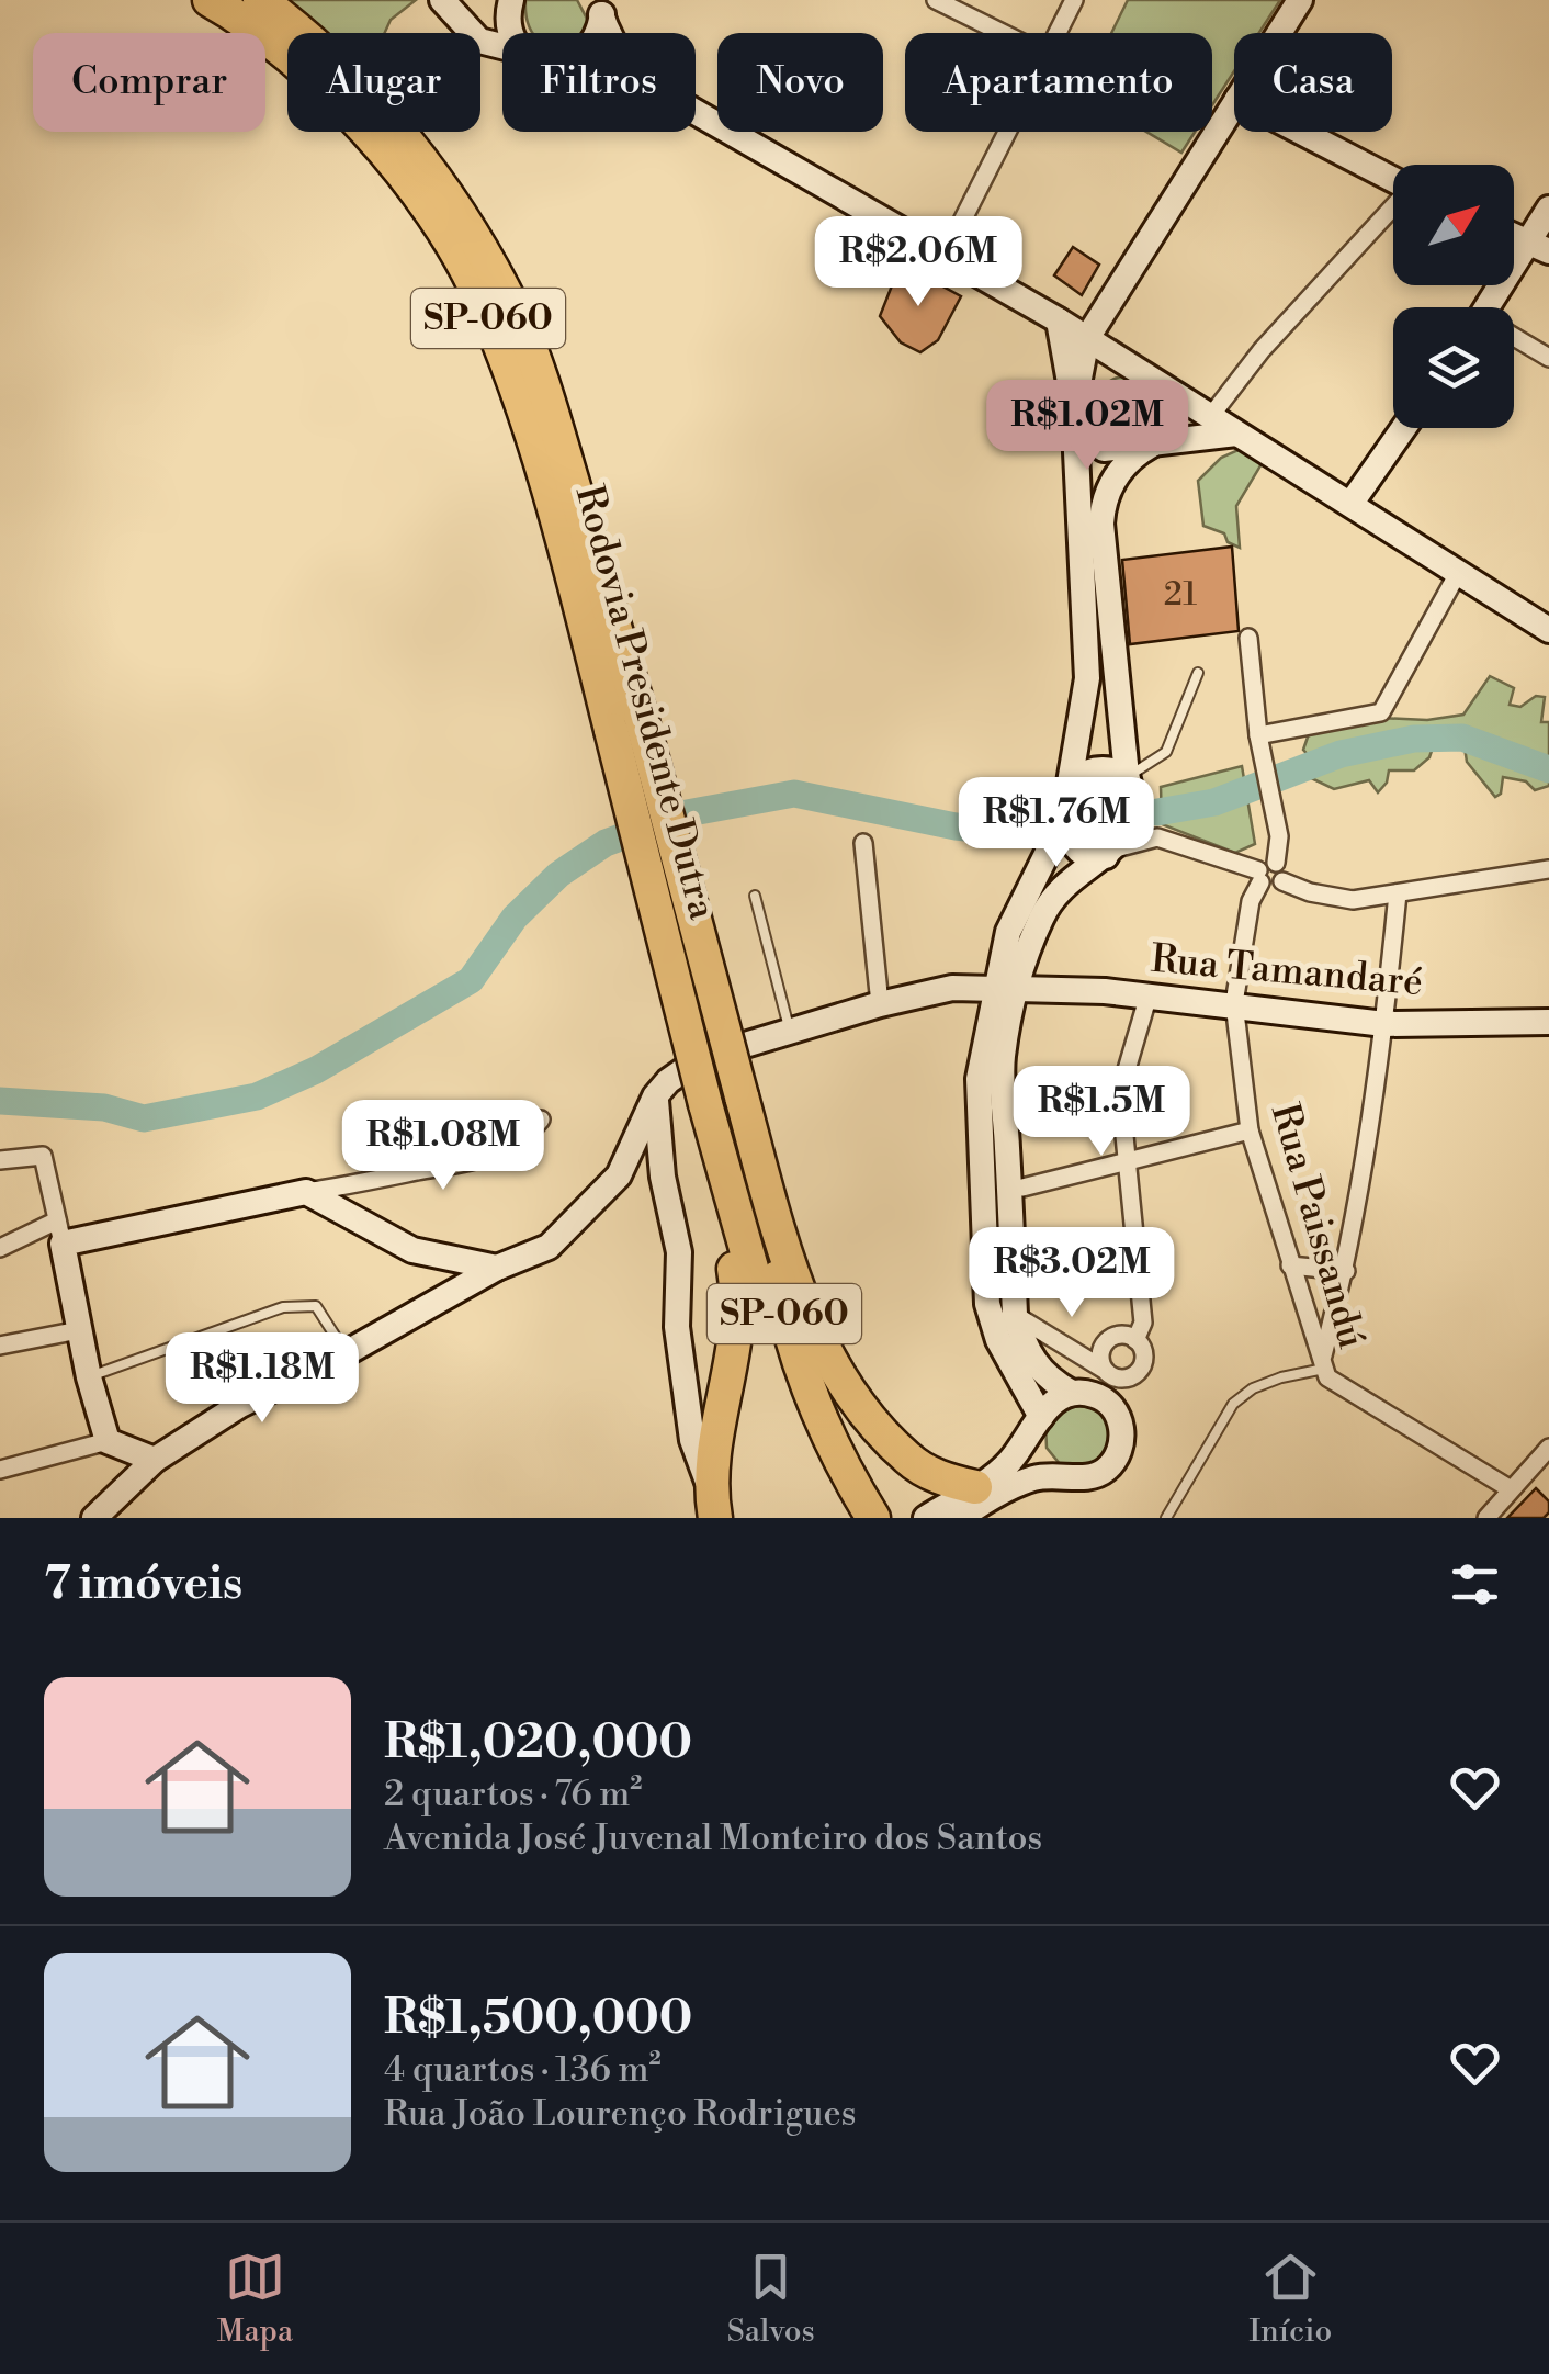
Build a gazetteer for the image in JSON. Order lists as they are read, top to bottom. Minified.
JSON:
{"streets":{"highway":["SP-060","Rodovia Presidente Dutra"],"main road":["Rua Tamandaré"],"street":["Rua Paissandú"]},"crossings":[["Rua Tamandaré","Rua Paissandú"]],"house_numbers":["21"],"north":"top right","page":{"chip":["Comprar","Alugar","Filtros","Novo","Apartamento","Casa"],"price":["R$2.06M","R$1.02M","R$1.76M","R$1.5M","R$1.08M","R$3.02M","R$1.18M"],"heading":"7 imóveis","list":[{"name":"R$1,020,000","note":"2 quartos · 76 m² · Avenida José Juvenal Monteiro dos Santos"},{"name":"R$1,500,000","note":"4 quartos · 136 m² · Rua João Lourenço Rodrigues"}],"tabs":["Mapa","Salvos","Início"]}}
